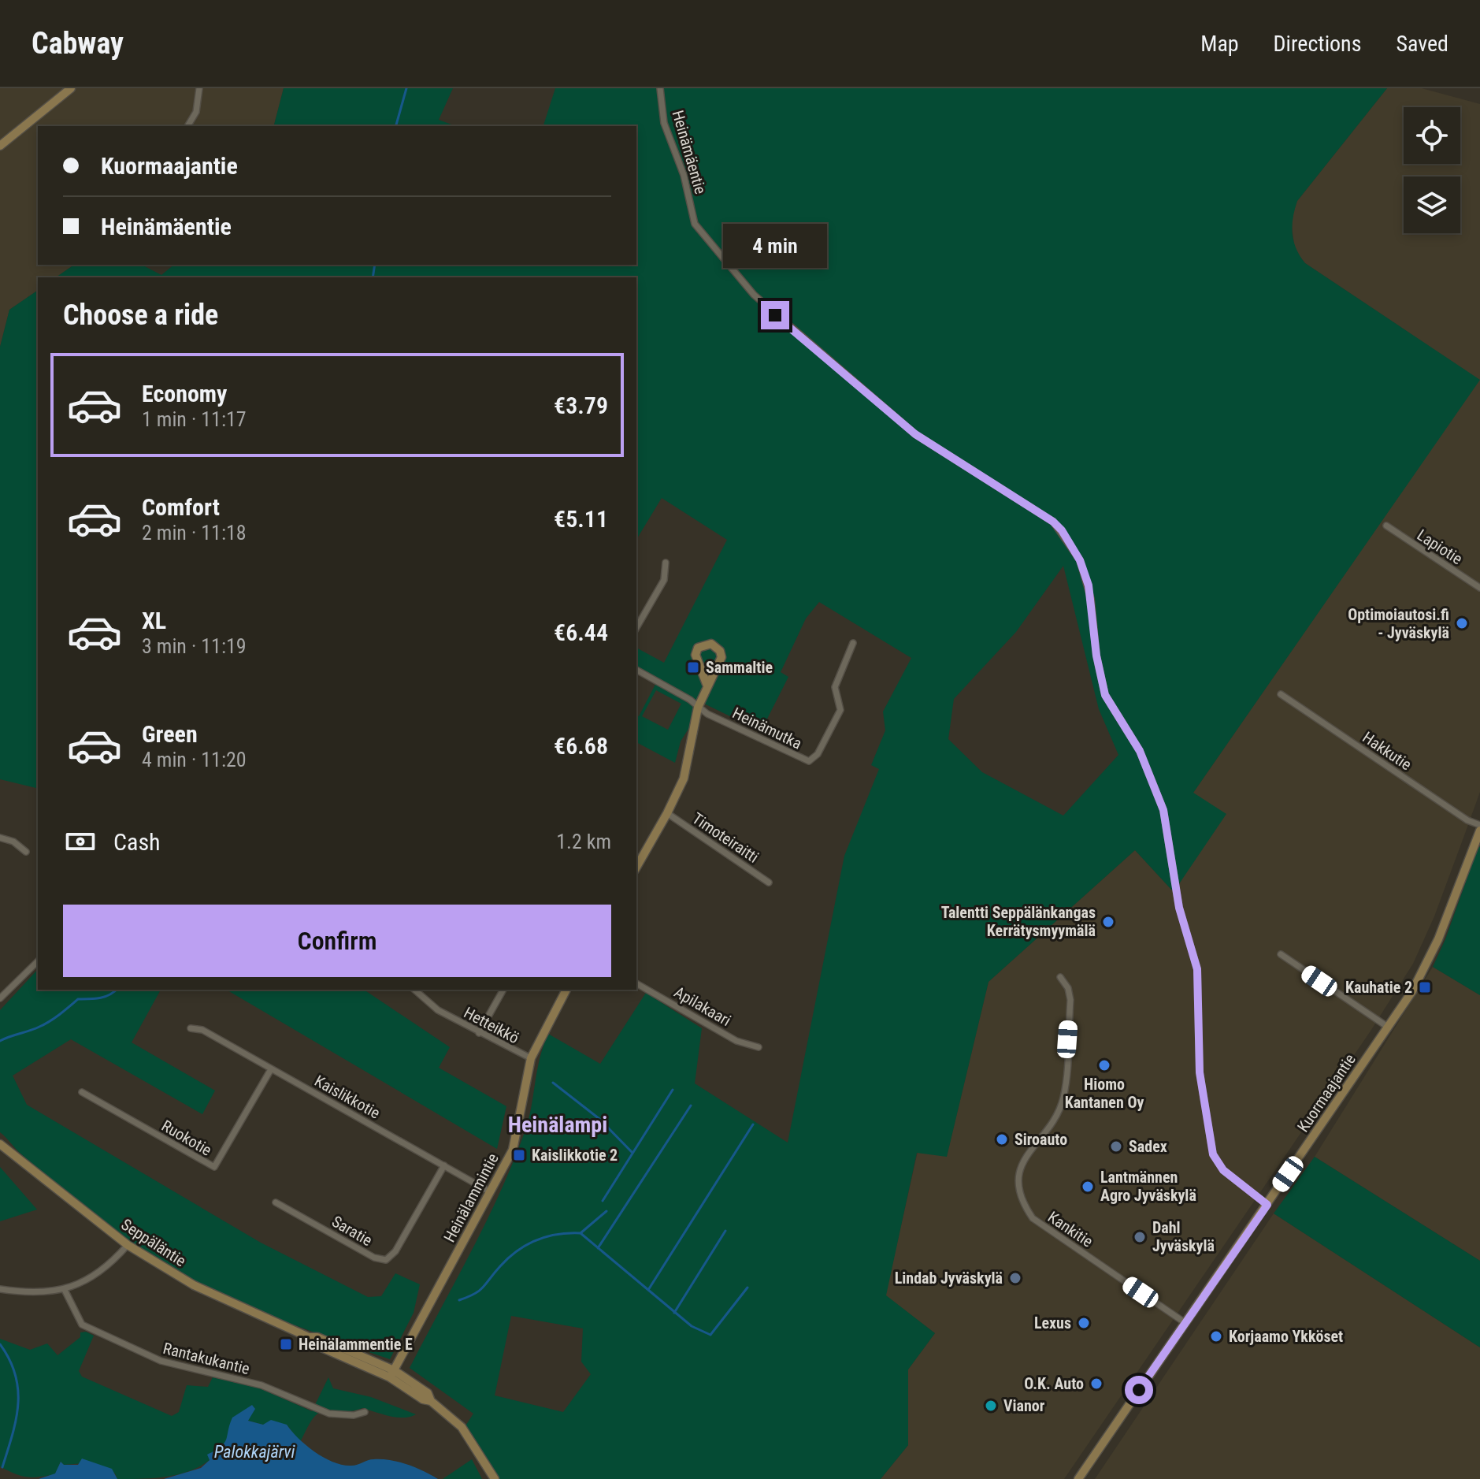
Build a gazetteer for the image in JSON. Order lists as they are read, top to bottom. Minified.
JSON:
{"streets":{"street":["Heinämäentie","Lapiotie","Heinämutka","Hakkutie","Timoteiraitti","Apilakaari","Hetteikkö","Kuormaajantie","Kaislikkotie","Ruokotie","Heinälammintie","Kankitie","Saratie","Seppäläntie","Rantakukantie"]},"crossings":[["Heinämäentie","Kuormaajantie"],["Hetteikkö","Heinälammintie"],["Kuormaajantie","Kankitie"],["Kaislikkotie","Ruokotie"],["Kaislikkotie","Heinälammintie"],["Kaislikkotie","Saratie"],["Heinälammintie","Seppäläntie"]],"districts":["Heinälampi"],"water":["Palokkajärvi"],"places":{"other":["Optimoiautosi.fi - Jyväskylä","Talentti Seppälänkangas Kerrätysmyymälä","Hiomo Kantanen Oy","Siroauto","Sadex","Lantmännen Agro Jyväskylä","Dahl Jyväskylä","Lindab Jyväskylä","Lexus","Korjaamo Ykköset","O.K. Auto","Vianor"],"transit":["Sammaltie","Kauhatie 2","Kaislikkotie 2","Heinälammentie E"]},"page":{"header":"Cabway","nav":["Map","Directions","Saved"],"banner":["Kuormaajantie","Heinämäentie"],"bubble":"4 min","heading":"Choose a ride","list":[{"name":"Economy","note":"1 min · 11:17","value":"€3.79"},{"name":"Comfort","note":"2 min · 11:18","value":"€5.11"},{"name":"XL","note":"3 min · 11:19","value":"€6.44"},{"name":"Green","note":"4 min · 11:20","value":"€6.68"}],"pay":["Cash","1.2 km"],"buttons":"Confirm"}}
